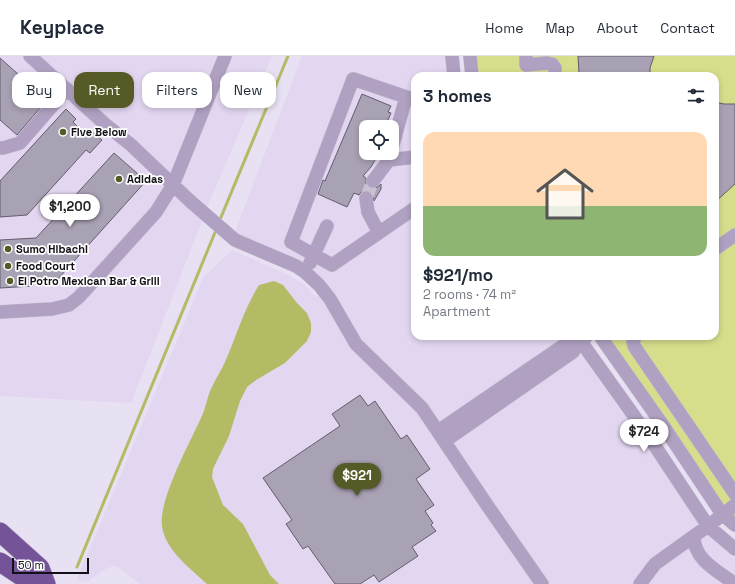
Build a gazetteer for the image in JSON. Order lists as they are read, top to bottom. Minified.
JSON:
{"places":["Five Below","Adidas","Sumo Hibachi","Food Court","El Potro Mexican Bar & Grill"],"scale_bar":"50 m","page":{"header":"Keyplace","nav":["Home","Map","About","Contact"],"chip":["Buy","Rent","Filters","New"],"heading":"3 homes","list":[{"name":"$921/mo","note":"2 rooms · 74 m² · Apartment"}],"price":["$1,200","$724","$921"],"scale":"50 m"}}
